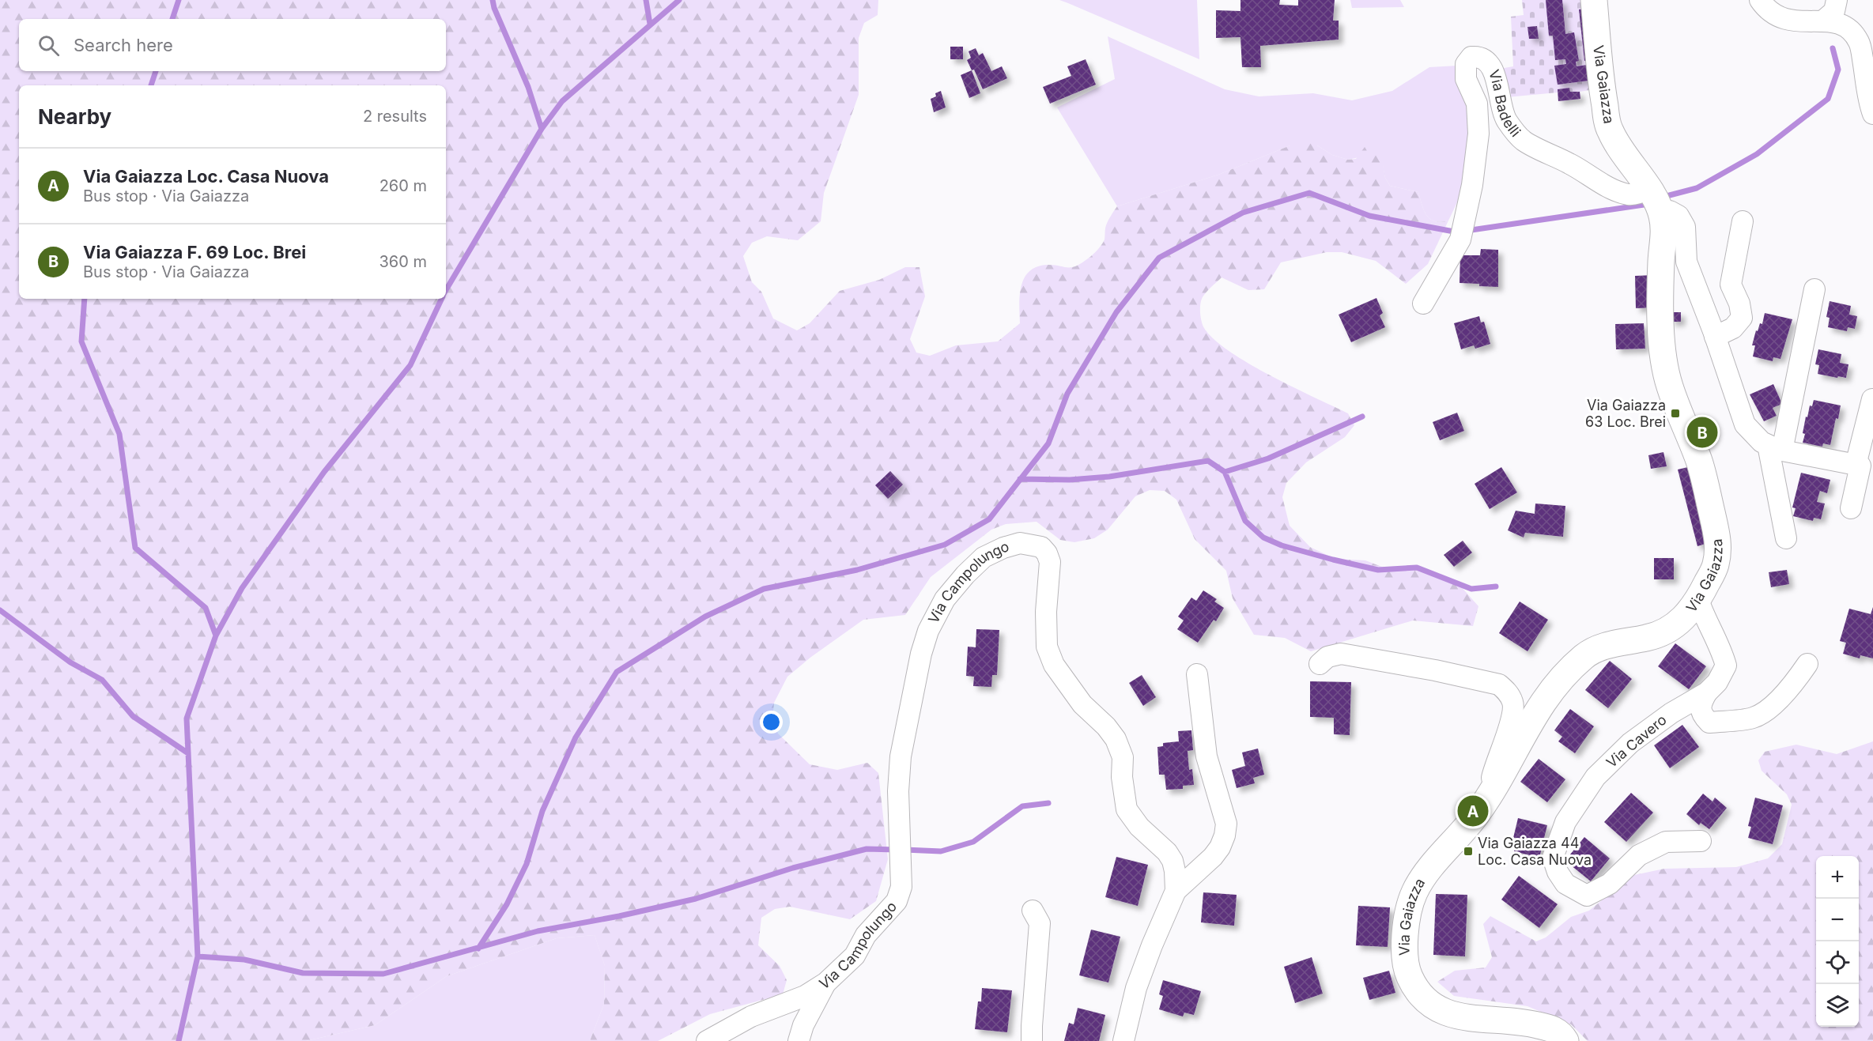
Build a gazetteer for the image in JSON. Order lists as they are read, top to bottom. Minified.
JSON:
{"streets":{"main road":["Via Gaiazza"],"street":["Via Badelli","Via Campolungo","Via Cavero"]},"crossings":[["Via Gaiazza","Via Badelli"],["Via Gaiazza","Via Cavero"]],"places":{"transit":["Via Gaiazza 63 Loc. Brei","Via Gaiazza 44 Loc. Casa Nuova"]},"page":{"search":"Search here","heading":["Nearby","2 results"],"list":[{"mark":"A","name":"Via Gaiazza Loc. Casa Nuova","note":"Bus stop · Via Gaiazza","value":"260 m"},{"mark":"B","name":"Via Gaiazza F. 69 Loc. Brei","note":"Bus stop · Via Gaiazza","value":"360 m"}],"pins":["B","A"],"map_buttons":["+","−"]}}
